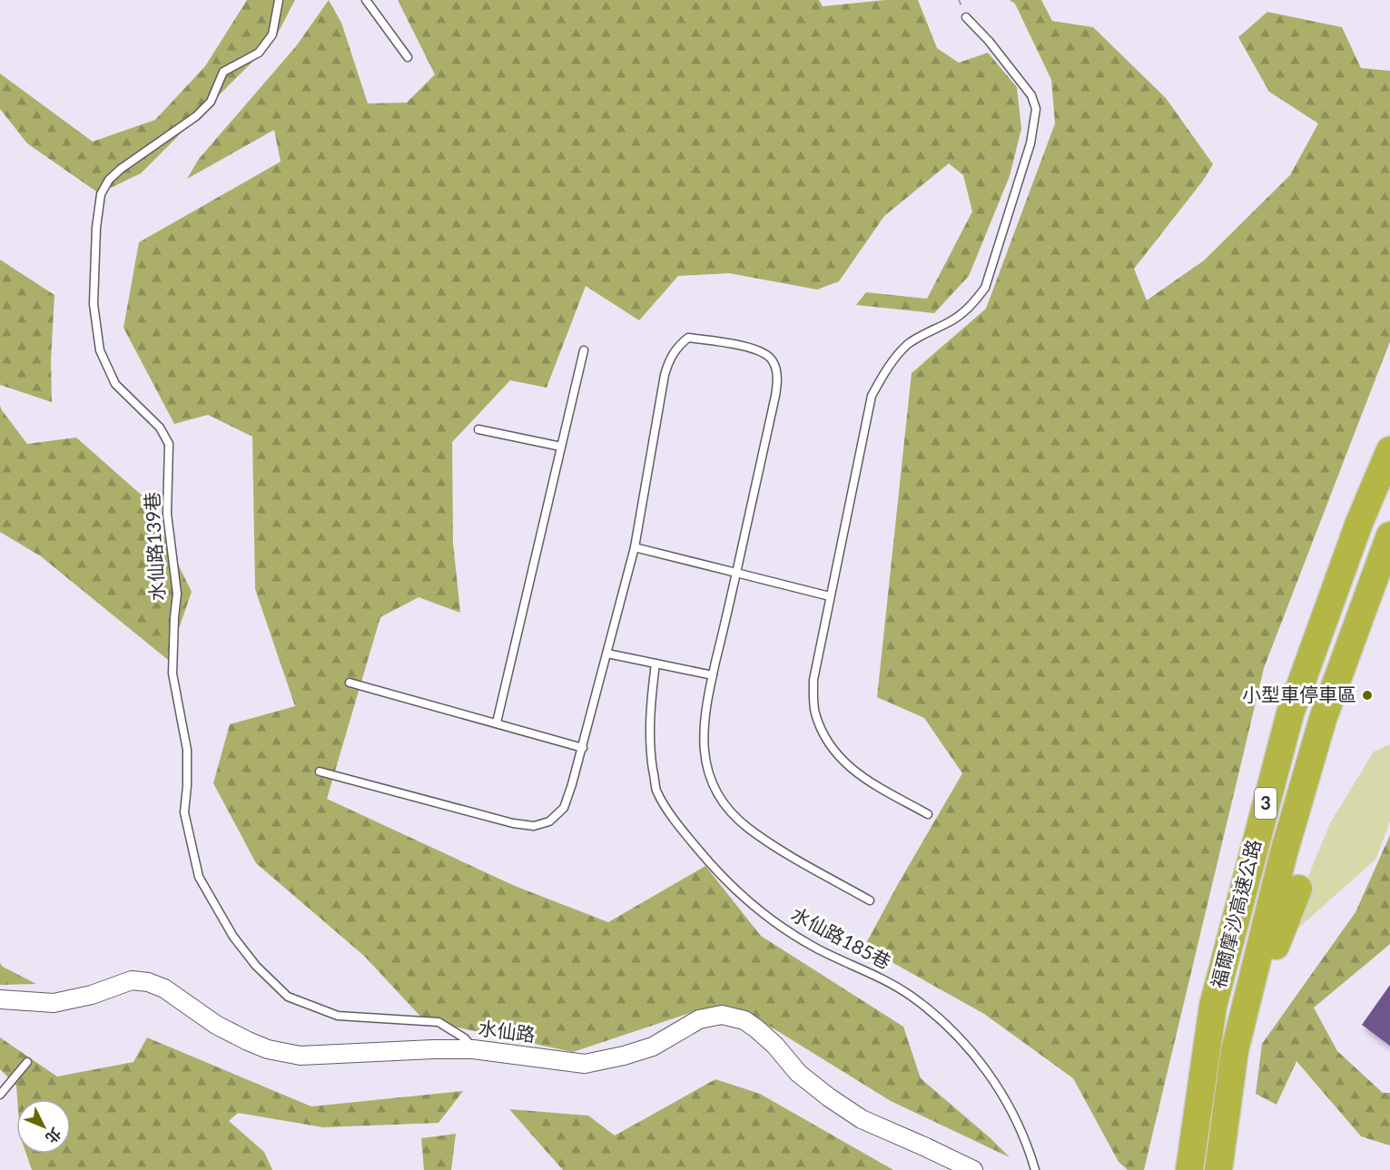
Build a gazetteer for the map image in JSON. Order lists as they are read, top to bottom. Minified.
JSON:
{"streets":{"highway":["3","福爾摩沙高速公路"],"street":["水仙路"],"lane":["水仙路139巷","水仙路185巷"]},"crossings":[["水仙路139巷","水仙路"]],"places":["小型車停車區"],"north":"bottom right"}
